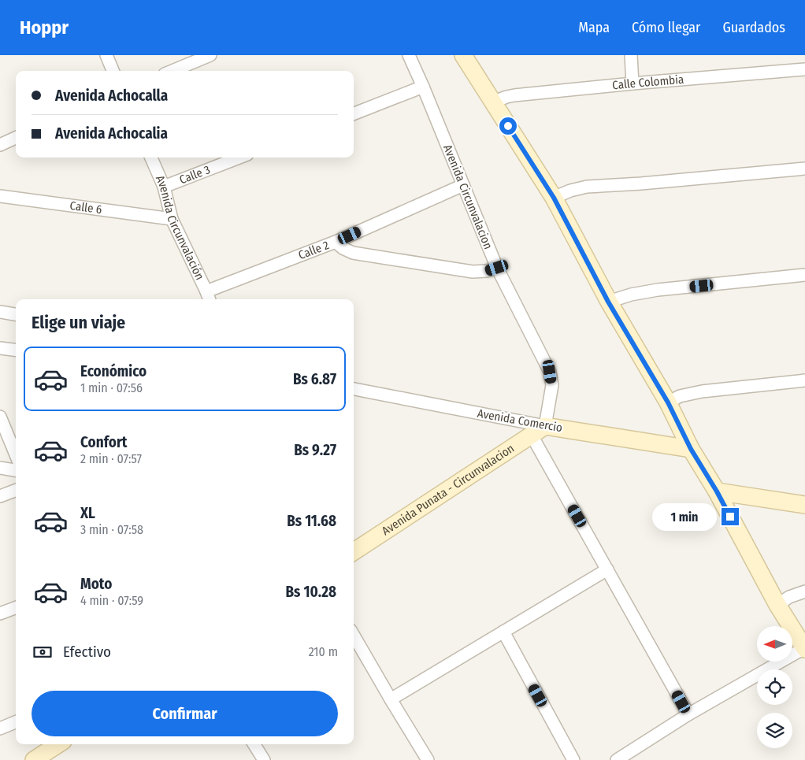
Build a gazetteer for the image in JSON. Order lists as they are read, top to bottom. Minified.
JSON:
{"streets":{"street":["Calle Colombia","Calle 3","Avenida Circunvalacion","Calle 6","Avenida Circunvalación","Calle 2","Avenida Comercio","Avenida Punata - Circunvalacion"]},"crossings":[["Calle 3","Avenida Circunvalación"],["Avenida Circunvalacion","Calle 2"],["Avenida Circunvalacion","Avenida Comercio"],["Avenida Circunvalacion","Avenida Punata - Circunvalacion"],["Calle 6","Avenida Circunvalación"],["Avenida Circunvalación","Calle 2"],["Avenida Comercio","Avenida Punata - Circunvalacion"]],"north":"left","page":{"header":"Hoppr","nav":["Mapa","Cómo llegar","Guardados"],"banner":["Avenida Achocalla","Avenida Achocalia"],"heading":"Elige un viaje","list":[{"name":"Económico","note":"1 min · 07:56","value":"Bs 6.87"},{"name":"Confort","note":"2 min · 07:57","value":"Bs 9.27"},{"name":"XL","note":"3 min · 07:58","value":"Bs 11.68"},{"name":"Moto","note":"4 min · 07:59","value":"Bs 10.28"}],"bubble":"1 min","pay":["Efectivo","210 m"],"buttons":"Confirmar"}}
